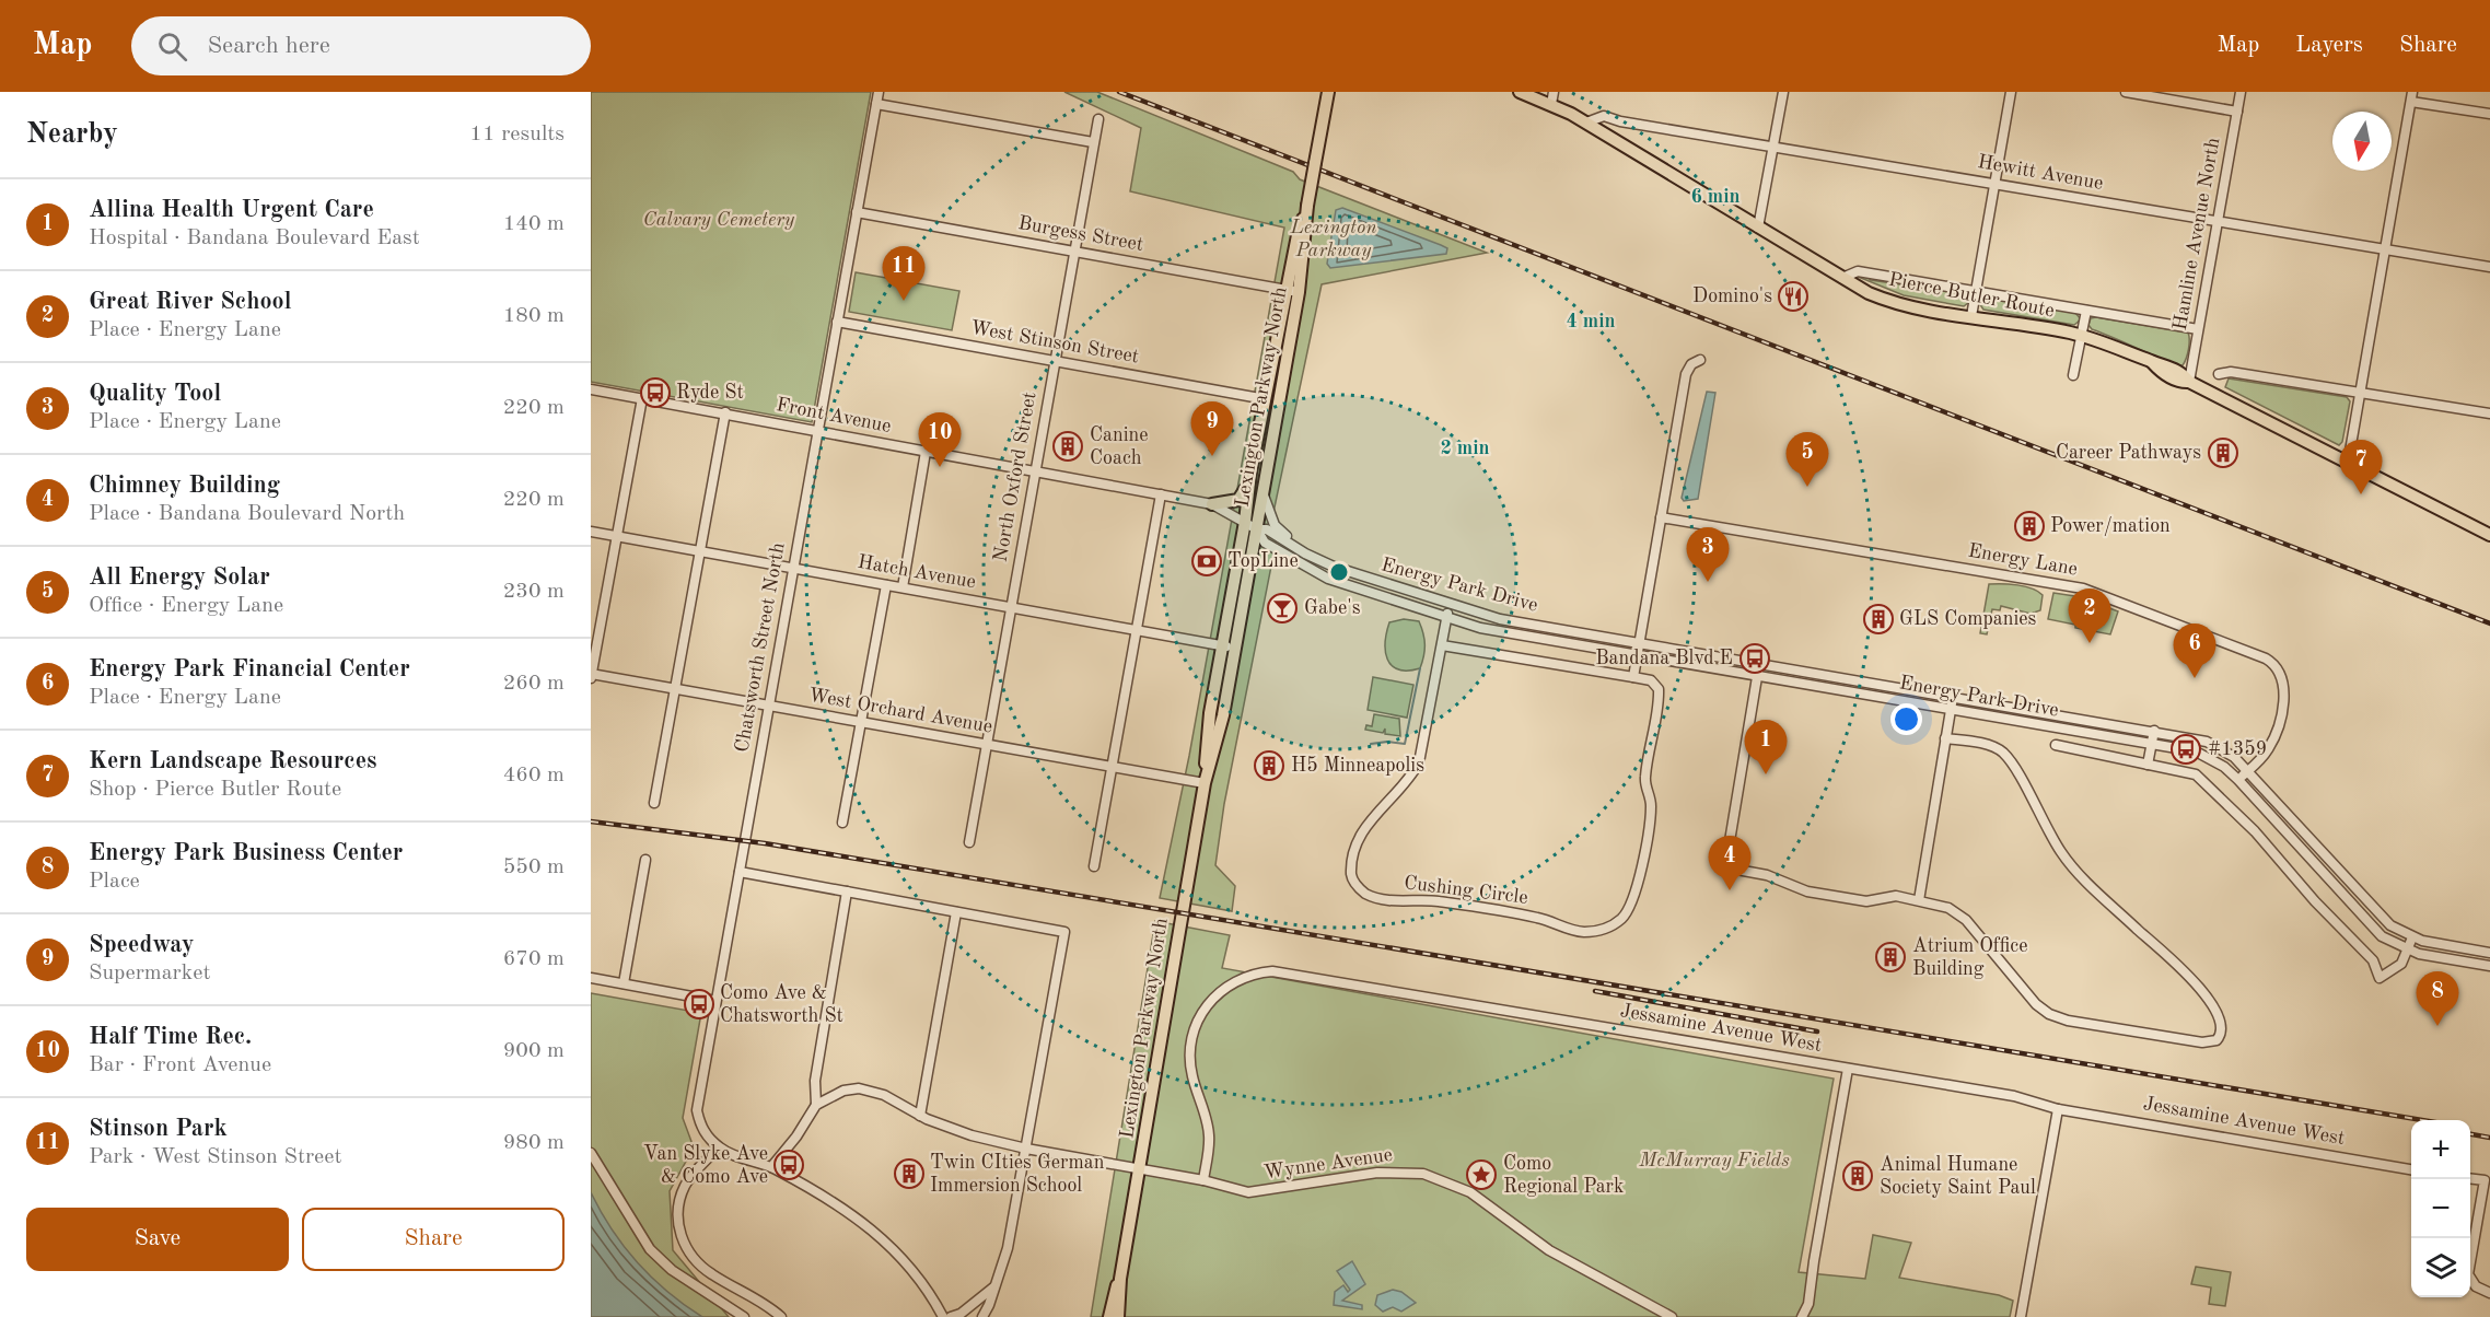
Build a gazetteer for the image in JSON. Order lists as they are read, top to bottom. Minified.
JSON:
{"streets":{"main road":["Pierce Butler Route","Lexington Parkway North"],"street":["Hewitt Avenue","Burgess Street","Hamline Avenue North","West Stinson Street","Front Avenue","North Oxford Street","Energy Lane","Hatch Avenue","Energy Park Drive","Chatsworth Street North","West Orchard Avenue","Cushing Circle","Jessamine Avenue West","Wynne Avenue"]},"crossings":[["Hewitt Avenue","Hamline Avenue North"],["Hewitt Avenue","Pierce Butler Route"],["Burgess Street","Lexington Parkway North"],["Burgess Street","North Oxford Street"],["Burgess Street","Chatsworth Street North"],["Hamline Avenue North","Pierce Butler Route"],["West Stinson Street","Lexington Parkway North"],["West Stinson Street","North Oxford Street"],["West Stinson Street","Chatsworth Street North"],["Lexington Parkway North","Front Avenue"],["Lexington Parkway North","Hatch Avenue"],["Lexington Parkway North","Energy Park Drive"],["Lexington Parkway North","West Orchard Avenue"],["Lexington Parkway North","Wynne Avenue"],["Front Avenue","North Oxford Street"],["Front Avenue","Energy Park Drive"],["Front Avenue","Chatsworth Street North"],["North Oxford Street","Hatch Avenue"],["North Oxford Street","West Orchard Avenue"],["Energy Lane","Energy Park Drive"],["Hatch Avenue","Chatsworth Street North"],["Energy Park Drive","Cushing Circle"],["Chatsworth Street North","West Orchard Avenue"],["Jessamine Avenue West","Wynne Avenue"]],"parks":["Calvary Cemetery","Lexington Parkway","McMurray Fields"],"places":{"restaurant":["Domino's"],"bus stop":["Ryde St","Bandana Blvd E","#1359","Como Ave & Chatsworth St","Van Slyke Ave & Como Ave"],"building":["Canine Coach","Career Pathways","Power/mation","GLS Companies","H5 Minneapolis","Atrium Office Building","Twin CIties German Immersion School","Animal Humane Society Saint Paul"],"bank":["TopLine"],"bar":["Gabe's"],"place":["Como Regional Park"]},"north":"bottom","page":{"header":"Map","search":"Search here","nav":["Map","Layers","Share"],"heading":["Nearby","11 results"],"list":[{"mark":"1","name":"Allina Health Urgent Care","note":"Hospital · Bandana Boulevard East","value":"140 m"},{"mark":"2","name":"Great River School","note":"Place · Energy Lane","value":"180 m"},{"mark":"3","name":"Quality Tool","note":"Place · Energy Lane","value":"220 m"},{"mark":"4","name":"Chimney Building","note":"Place · Bandana Boulevard North","value":"220 m"},{"mark":"5","name":"All Energy Solar","note":"Office · Energy Lane","value":"230 m"},{"mark":"6","name":"Energy Park Financial Center","note":"Place · Energy Lane","value":"260 m"},{"mark":"7","name":"Kern Landscape Resources","note":"Shop · Pierce Butler Route","value":"460 m"},{"mark":"8","name":"Energy Park Business Center","note":"Place","value":"550 m"},{"mark":"9","name":"Speedway","note":"Supermarket","value":"670 m"},{"mark":"10","name":"Half Time Rec.","note":"Bar · Front Avenue","value":"900 m"},{"mark":"11","name":"Stinson Park","note":"Park · West Stinson Street","value":"980 m"}],"pins":["11","9","10","5","7","3","2","6","1","4","8"],"map_buttons":["+","−"],"buttons":["Save","Share"]},"rings":["6 min","4 min","2 min"]}
